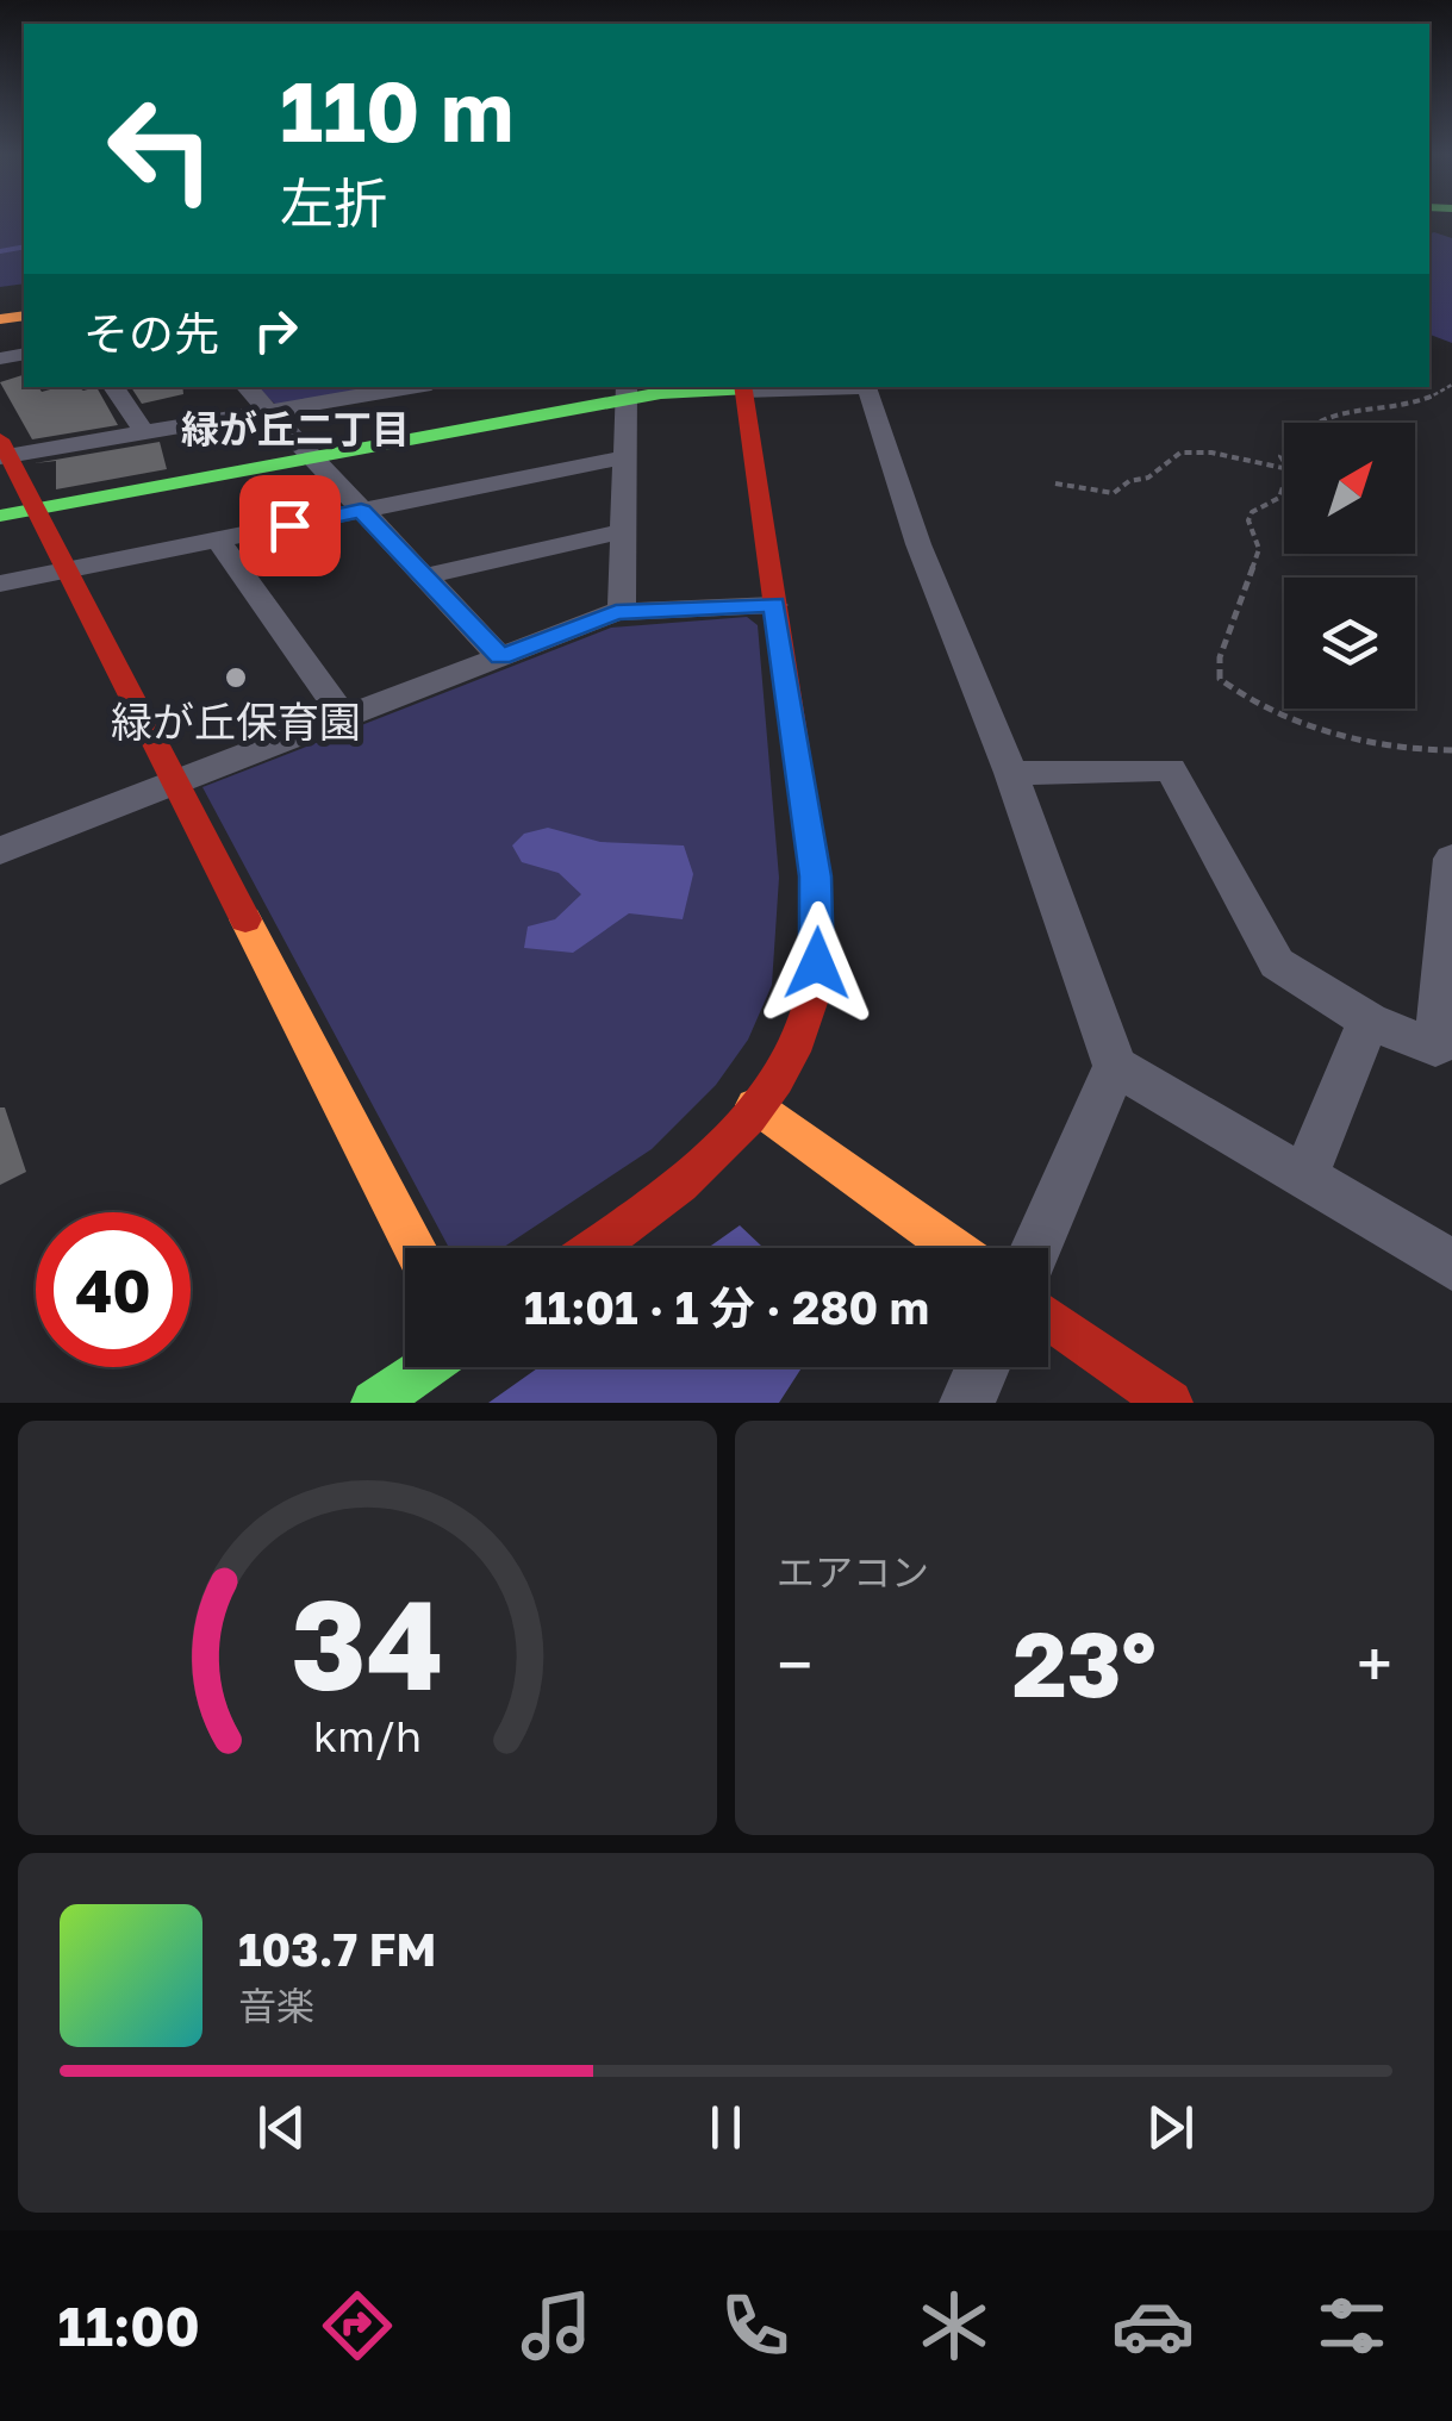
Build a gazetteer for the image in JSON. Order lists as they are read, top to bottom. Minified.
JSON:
{"districts":["緑が丘二丁目"],"places":["緑が丘保育園"],"north":"top right","page":{"turn":["110 m","左折"],"then":"その先","limit":"40","trip":"11:01 · 1 分 · 280 m","tile":"エアコン","heat":["−","23°","+"],"song":["103.7 FM","音楽"],"tabs":"11:00","gauge":["34","km/h"]}}
